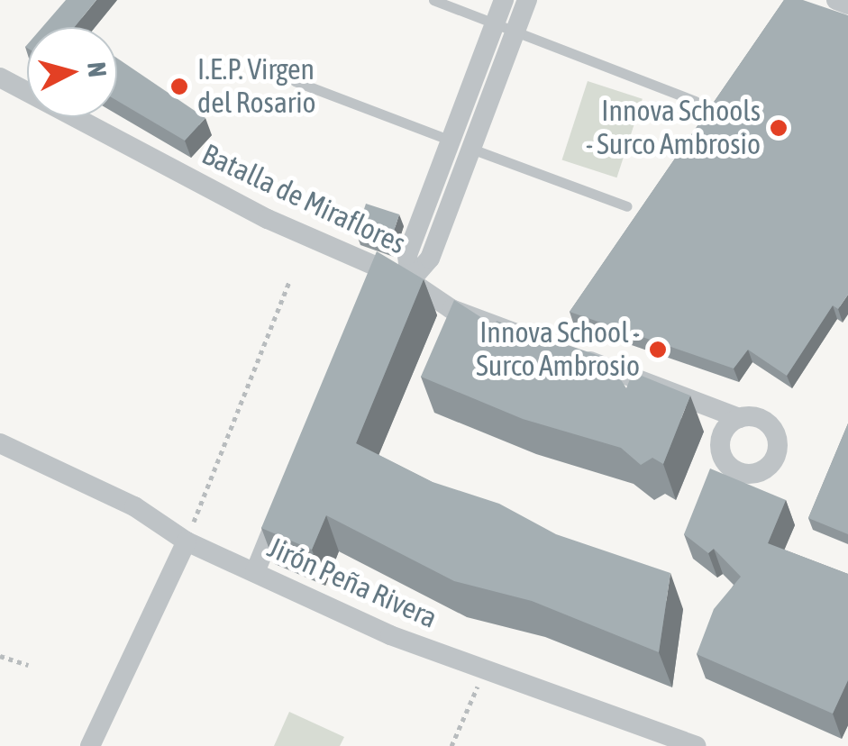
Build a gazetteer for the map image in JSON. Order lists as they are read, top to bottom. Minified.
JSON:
{"streets":{"street":["Batalla de Miraflores","Jirón Peña Rivera"]},"places":["I.E.P. Virgen del Rosario","Innova Schools - Surco Ambrosio","Innova School - Surco Ambrosio"],"north":"right"}
